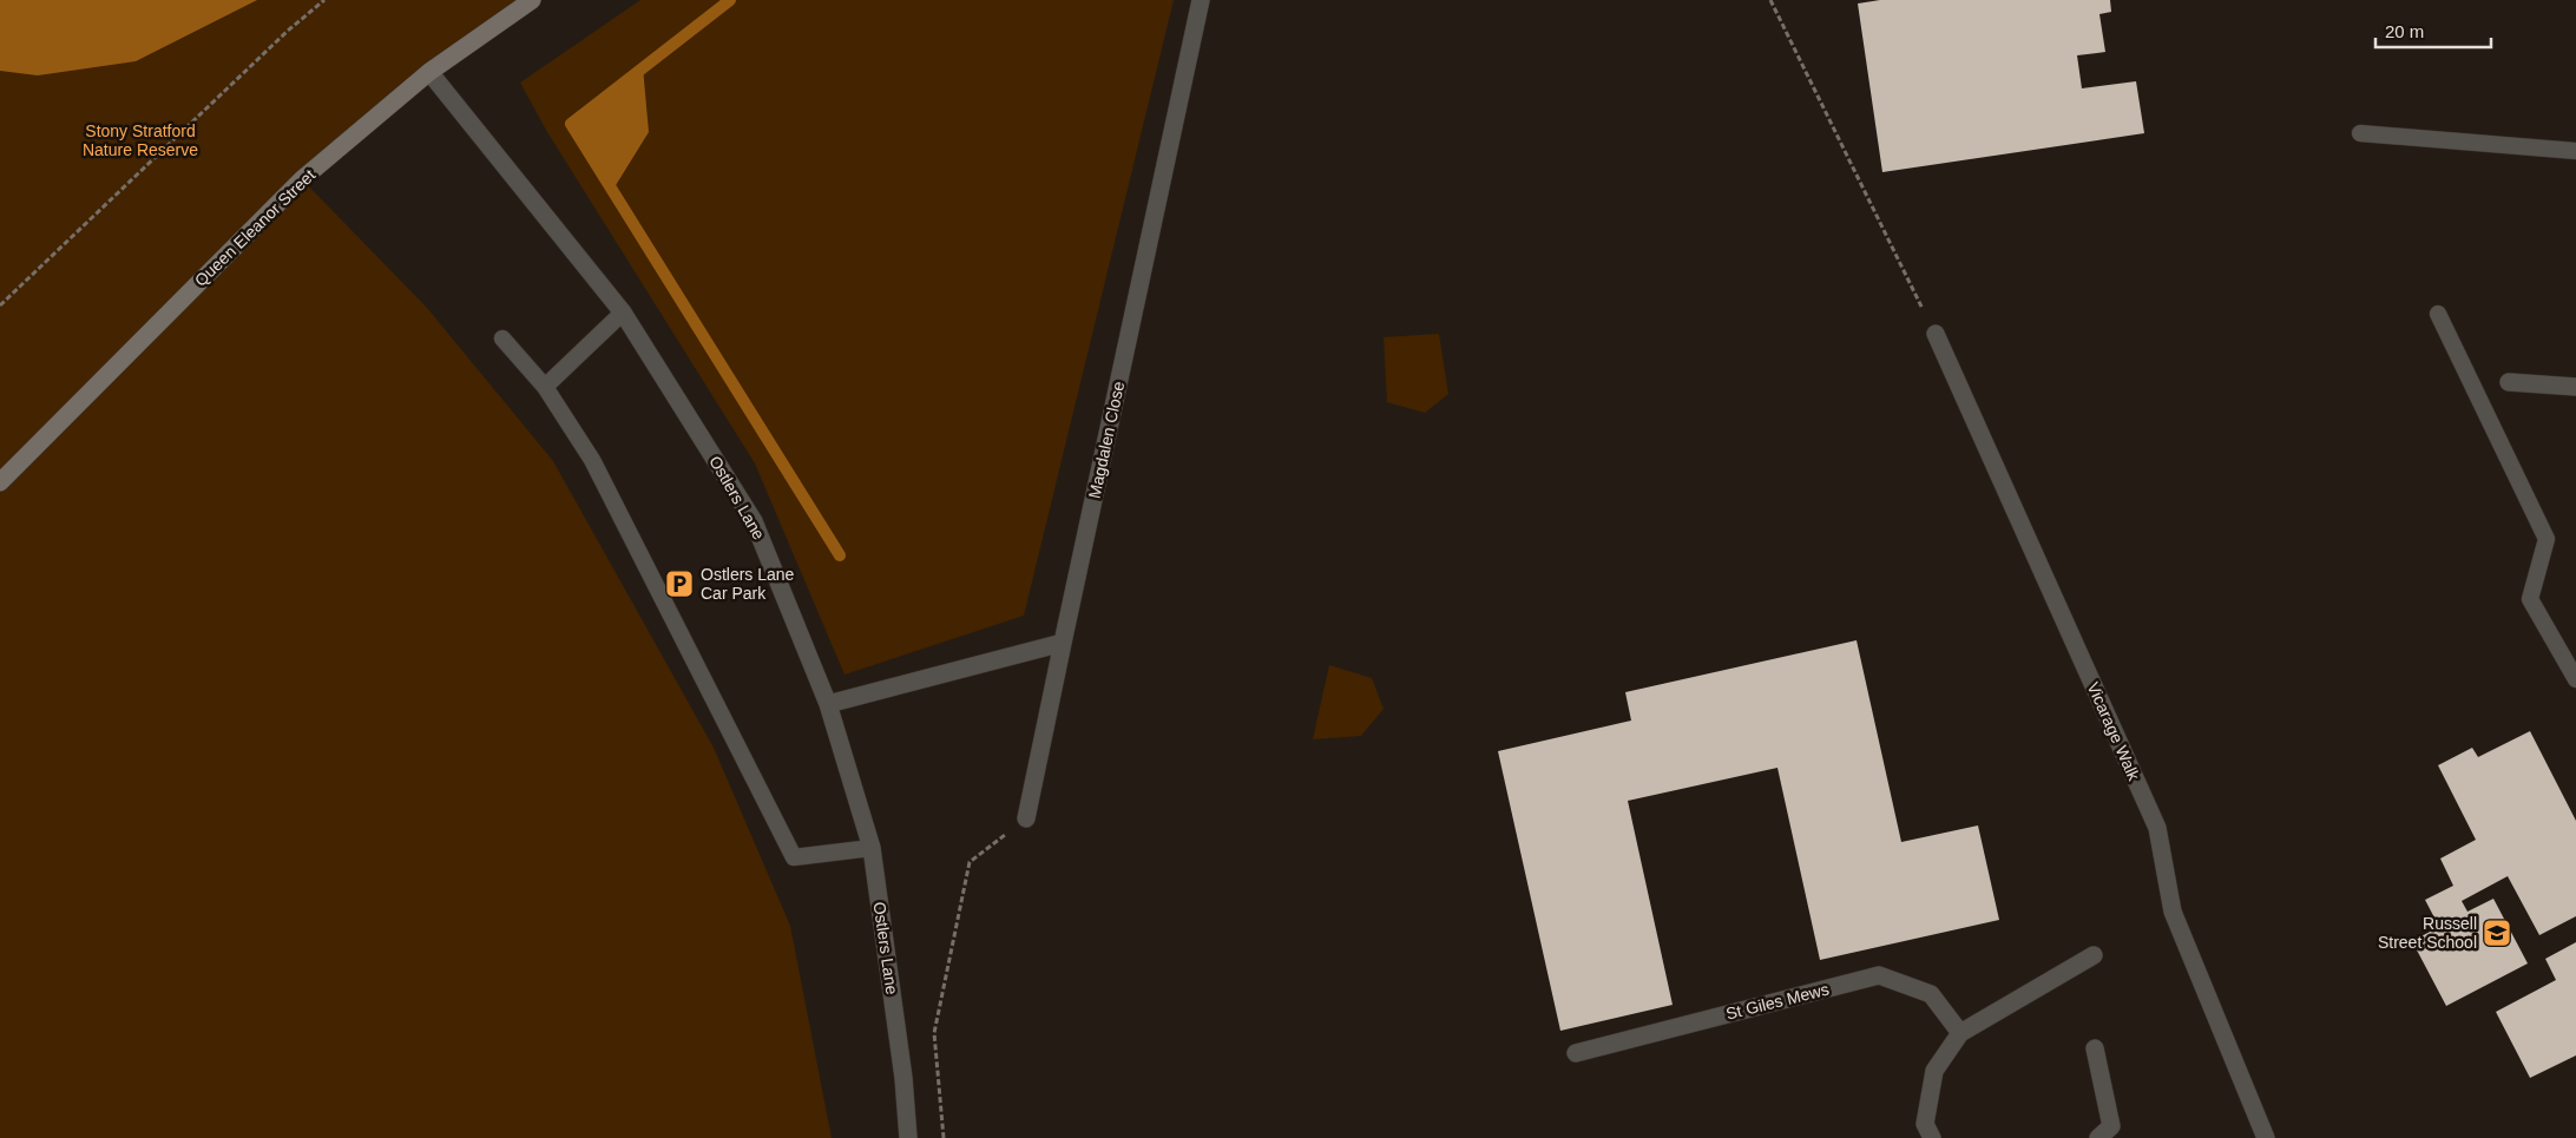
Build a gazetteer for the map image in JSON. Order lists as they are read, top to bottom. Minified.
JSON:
{"streets":{"street":["Queen Eleanor Street","Magdalen Close","Ostlers Lane","Vicarage Walk","St Giles Mews"]},"crossings":[["Queen Eleanor Street","Ostlers Lane"]],"parks":["Stony Stratford Nature Reserve"],"places":{"parking":["Ostlers Lane Car Park"],"school or university":["Russell Street School"]},"scale_bar":"20 m"}
